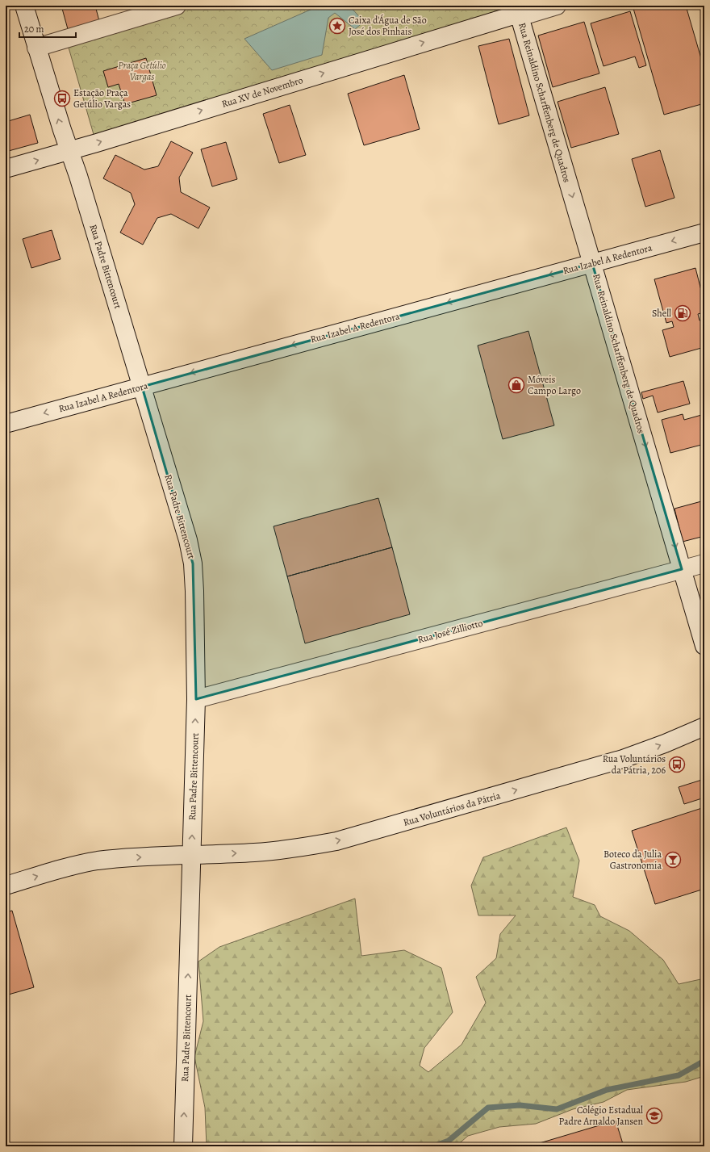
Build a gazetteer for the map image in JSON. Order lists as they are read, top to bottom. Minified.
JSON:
{"streets":{"main road":["Rua XV de Novembro","Rua Reinaldino Scharffenberg de Quadros","Rua Izabel A Redentora","Rua Padre Bittencourt","Rua José Zilliotto","Rua Voluntários da Pátria"]},"crossings":[["Rua XV de Novembro","Rua Reinaldino Scharffenberg de Quadros"],["Rua XV de Novembro","Rua Padre Bittencourt"],["Rua Reinaldino Scharffenberg de Quadros","Rua Izabel A Redentora"],["Rua Reinaldino Scharffenberg de Quadros","Rua José Zilliotto"],["Rua Izabel A Redentora","Rua Padre Bittencourt"],["Rua Padre Bittencourt","Rua José Zilliotto"],["Rua Padre Bittencourt","Rua Voluntários da Pátria"]],"one_way":["Rua XV de Novembro","Rua Reinaldino Scharffenberg de Quadros","Rua Izabel A Redentora","Rua Padre Bittencourt","Rua Voluntários da Pátria"],"parks":["Praça Getúlio Vargas"],"places":{"place":["Caixa d'Água de São José dos Pinhais"],"bus stop":["Estação Praça Getúlio Vargas","Rua Voluntários da Pátria, 206"],"fuel station":["Shell"],"shop":["Móveis Campo Largo"],"bar":["Boteco da Julia Gastronomia"],"school or university":["Colégio Estadual Padre Arnaldo Jansen"]},"scale_bar":"20 m"}
